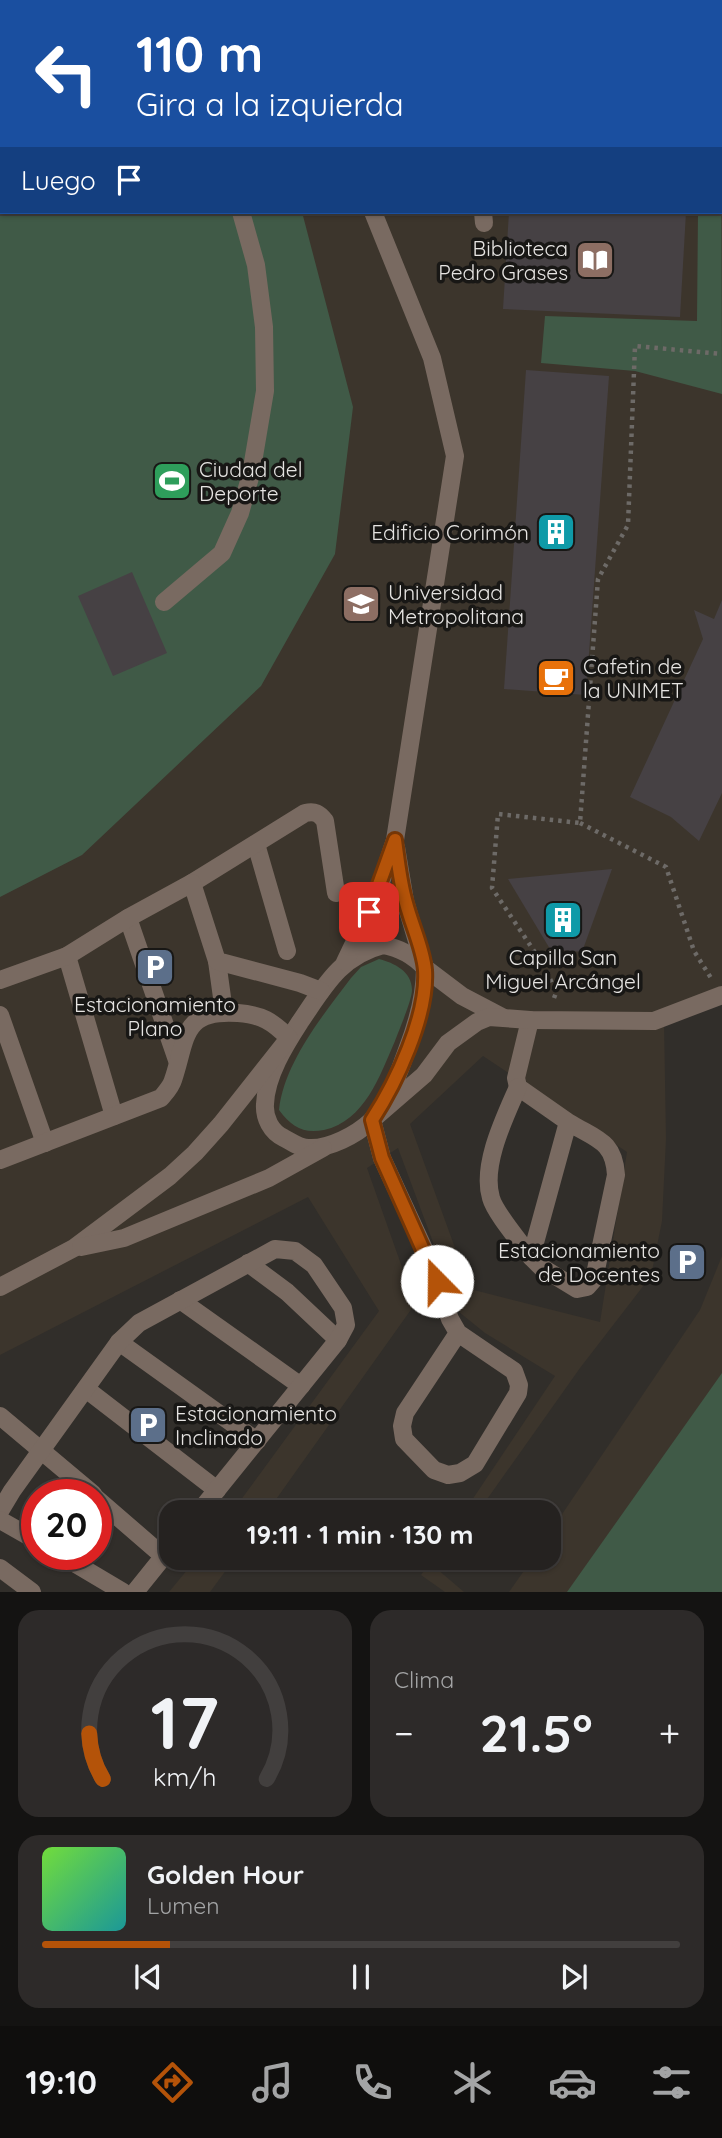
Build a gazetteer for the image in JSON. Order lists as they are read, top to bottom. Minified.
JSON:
{"places":{"library":["Biblioteca Pedro Grases"],"sports":["Ciudad del Deporte"],"building":["Edificio Corimón","Capilla San Miguel Arcángel"],"school or university":["Universidad Metropolitana"],"cafe":["Cafetin de la UNIMET"],"parking":["Estacionamiento Plano","Estacionamiento de Docentes","Estacionamiento Inclinado"]},"page":{"turn":["110 m","Gira a la izquierda"],"then":"Luego","limit":"20","trip":"19:11 · 1 min · 130 m","tile":"Clima","heat":["−","21.5°","+"],"song":["Golden Hour","Lumen"],"tabs":"19:10","gauge":["17","km/h"]}}
